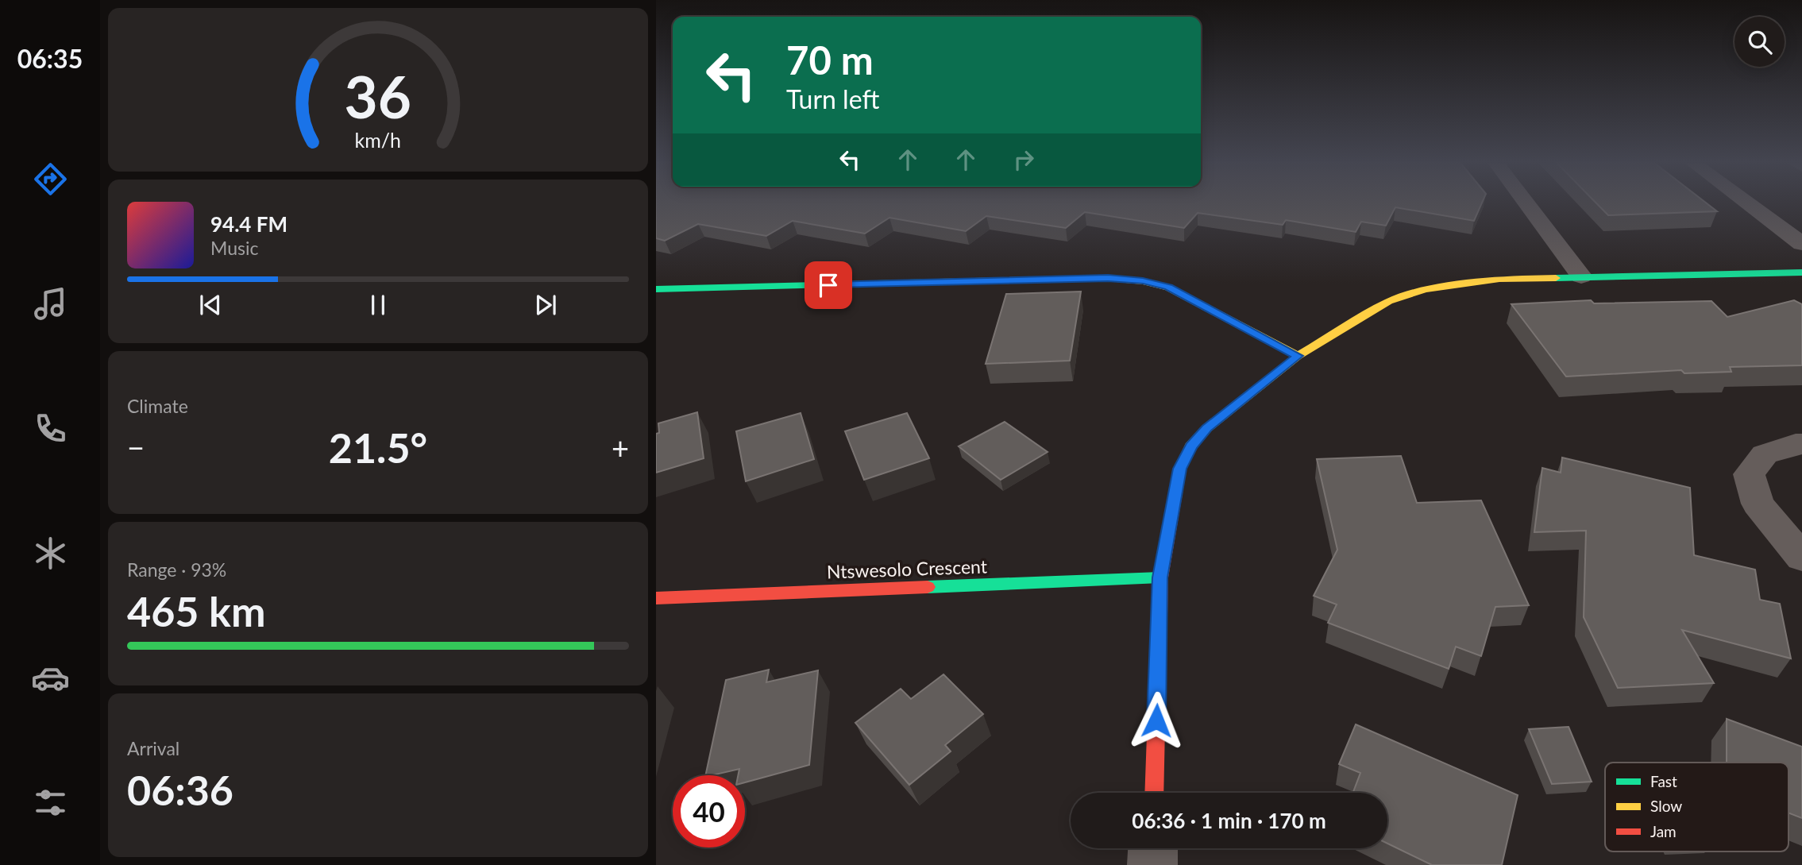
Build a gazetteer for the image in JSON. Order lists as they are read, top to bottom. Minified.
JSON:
{"streets":{"street":["Ntswesolo Crescent"]},"legend":["Fast","Slow","Jam"],"page":{"tabs":"06:35","turn":["70 m","Turn left"],"song":["94.4 FM","Music"],"tile":["Climate",["Range · 93%","465 km"],["Arrival","06:36"]],"heat":["−","21.5°","+"],"limit":"40","trip":"06:36 · 1 min · 170 m","gauge":["36","km/h"]}}
